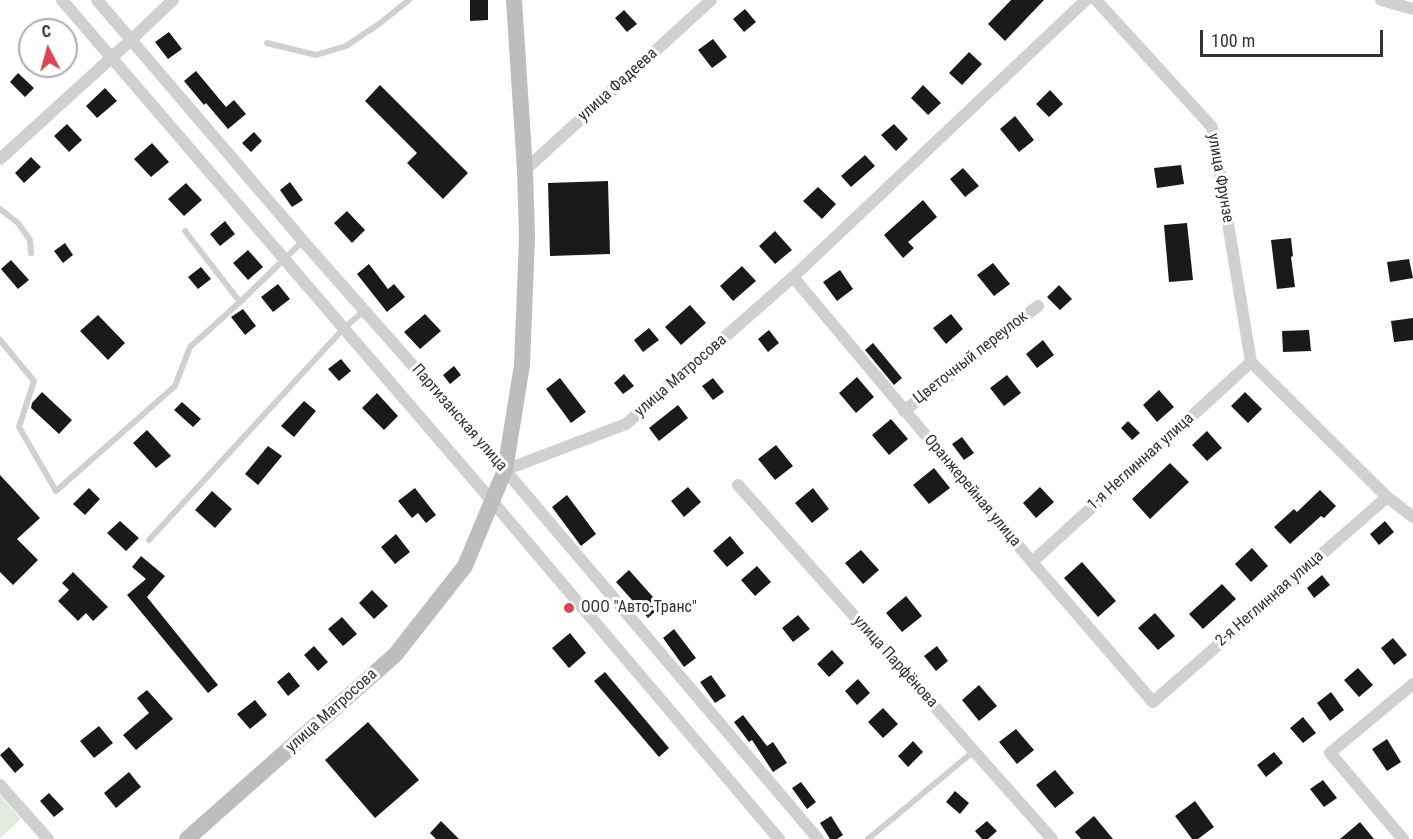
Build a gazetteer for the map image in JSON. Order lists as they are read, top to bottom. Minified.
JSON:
{"streets":{"main road":["улица Матросова"],"street":["улица Фадеева","улица Фрунзе","Цветочный переулок","Партизанская улица","1-я Неглинная улица","Оранжерейная улица","2-я Неглинная улица","улица Парфёнова"]},"crossings":[["улица Фрунзе","1-я Неглинная улица"],["Цветочный переулок","Оранжерейная улица"],["улица Матросова","Партизанская улица"],["улица Матросова","Оранжерейная улица"],["1-я Неглинная улица","Оранжерейная улица"],["Оранжерейная улица","2-я Неглинная улица"]],"places":["ООО \"Авто-Транс\""],"scale_bar":"100 m","north":"top"}
